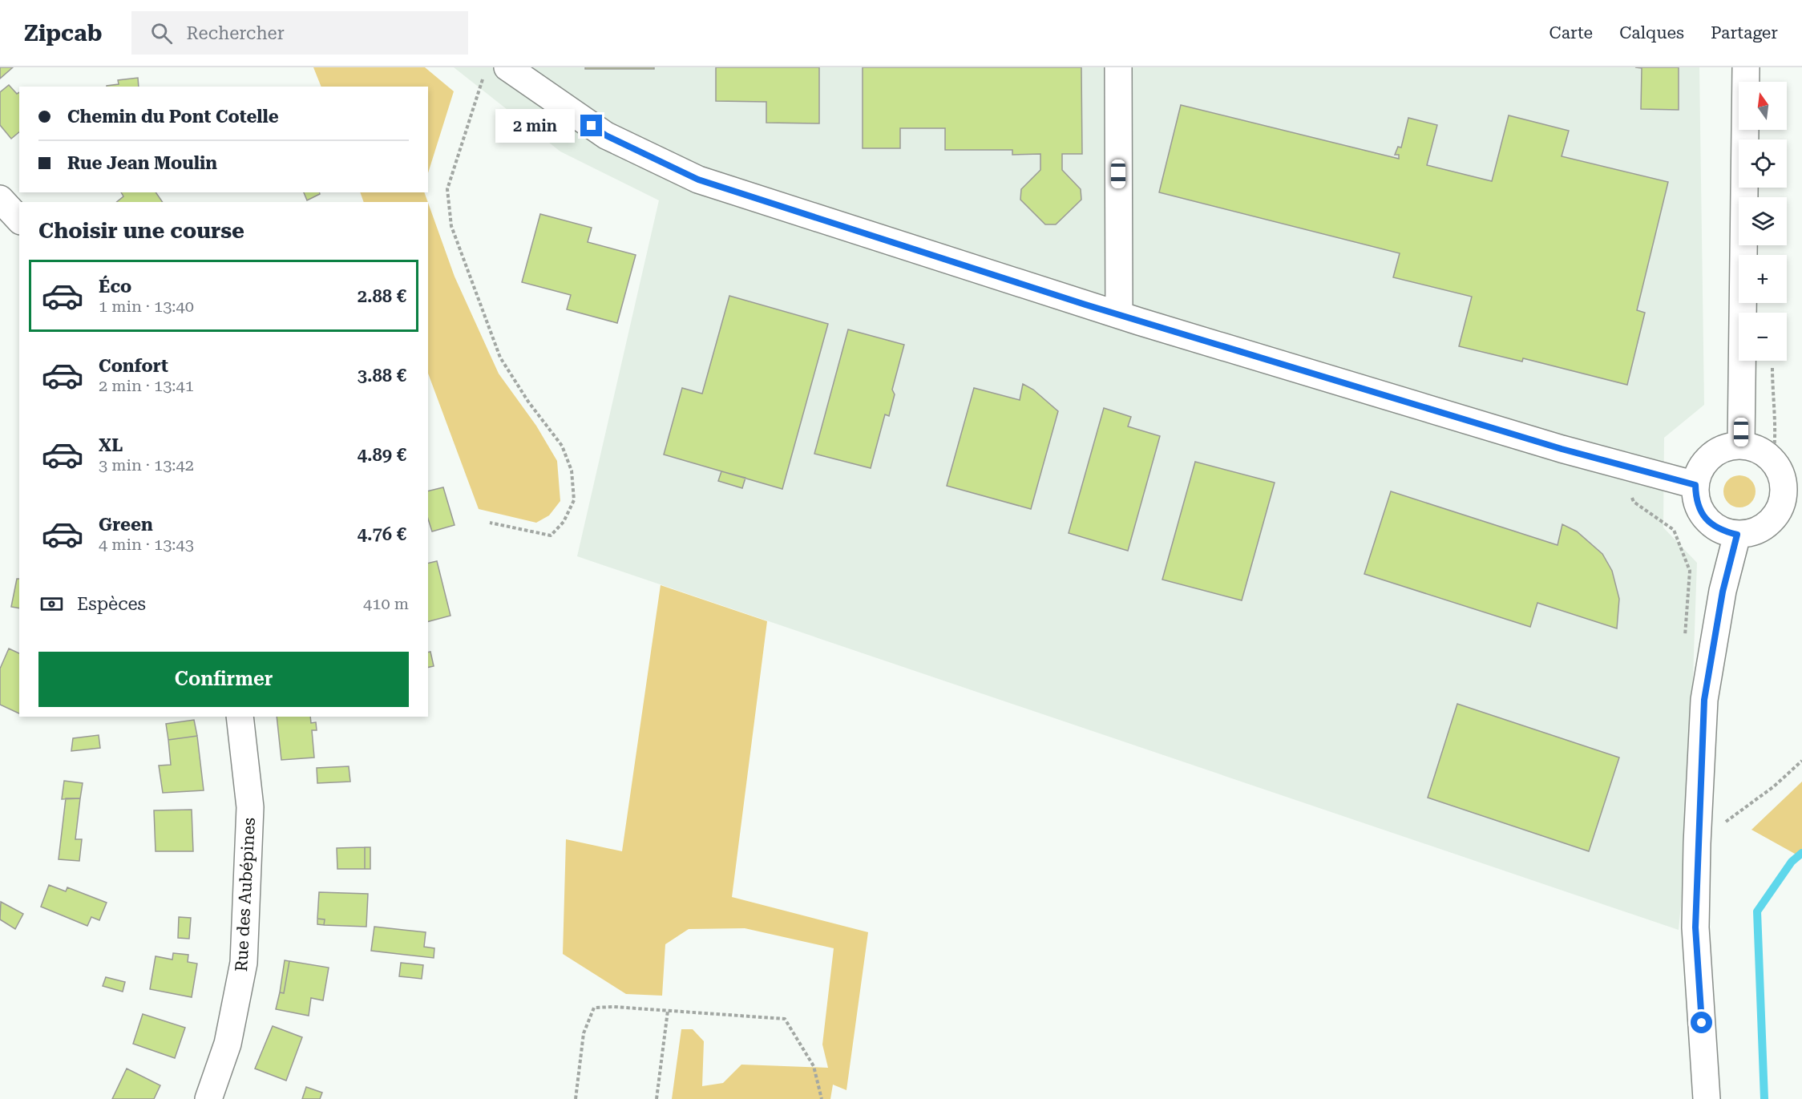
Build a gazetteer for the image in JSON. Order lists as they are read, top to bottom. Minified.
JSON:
{"streets":{"street":["Rue des Aubépines"]},"north":"top","page":{"header":"Zipcab","search":"Rechercher","nav":["Carte","Calques","Partager"],"map_buttons":["+","−"],"banner":["Chemin du Pont Cotelle","Rue Jean Moulin"],"bubble":"2 min","heading":"Choisir une course","list":[{"name":"Éco","note":"1 min · 13:40","value":"2.88 €"},{"name":"Confort","note":"2 min · 13:41","value":"3.88 €"},{"name":"XL","note":"3 min · 13:42","value":"4.89 €"},{"name":"Green","note":"4 min · 13:43","value":"4.76 €"}],"pay":["Espèces","410 m"],"buttons":"Confirmer"}}
